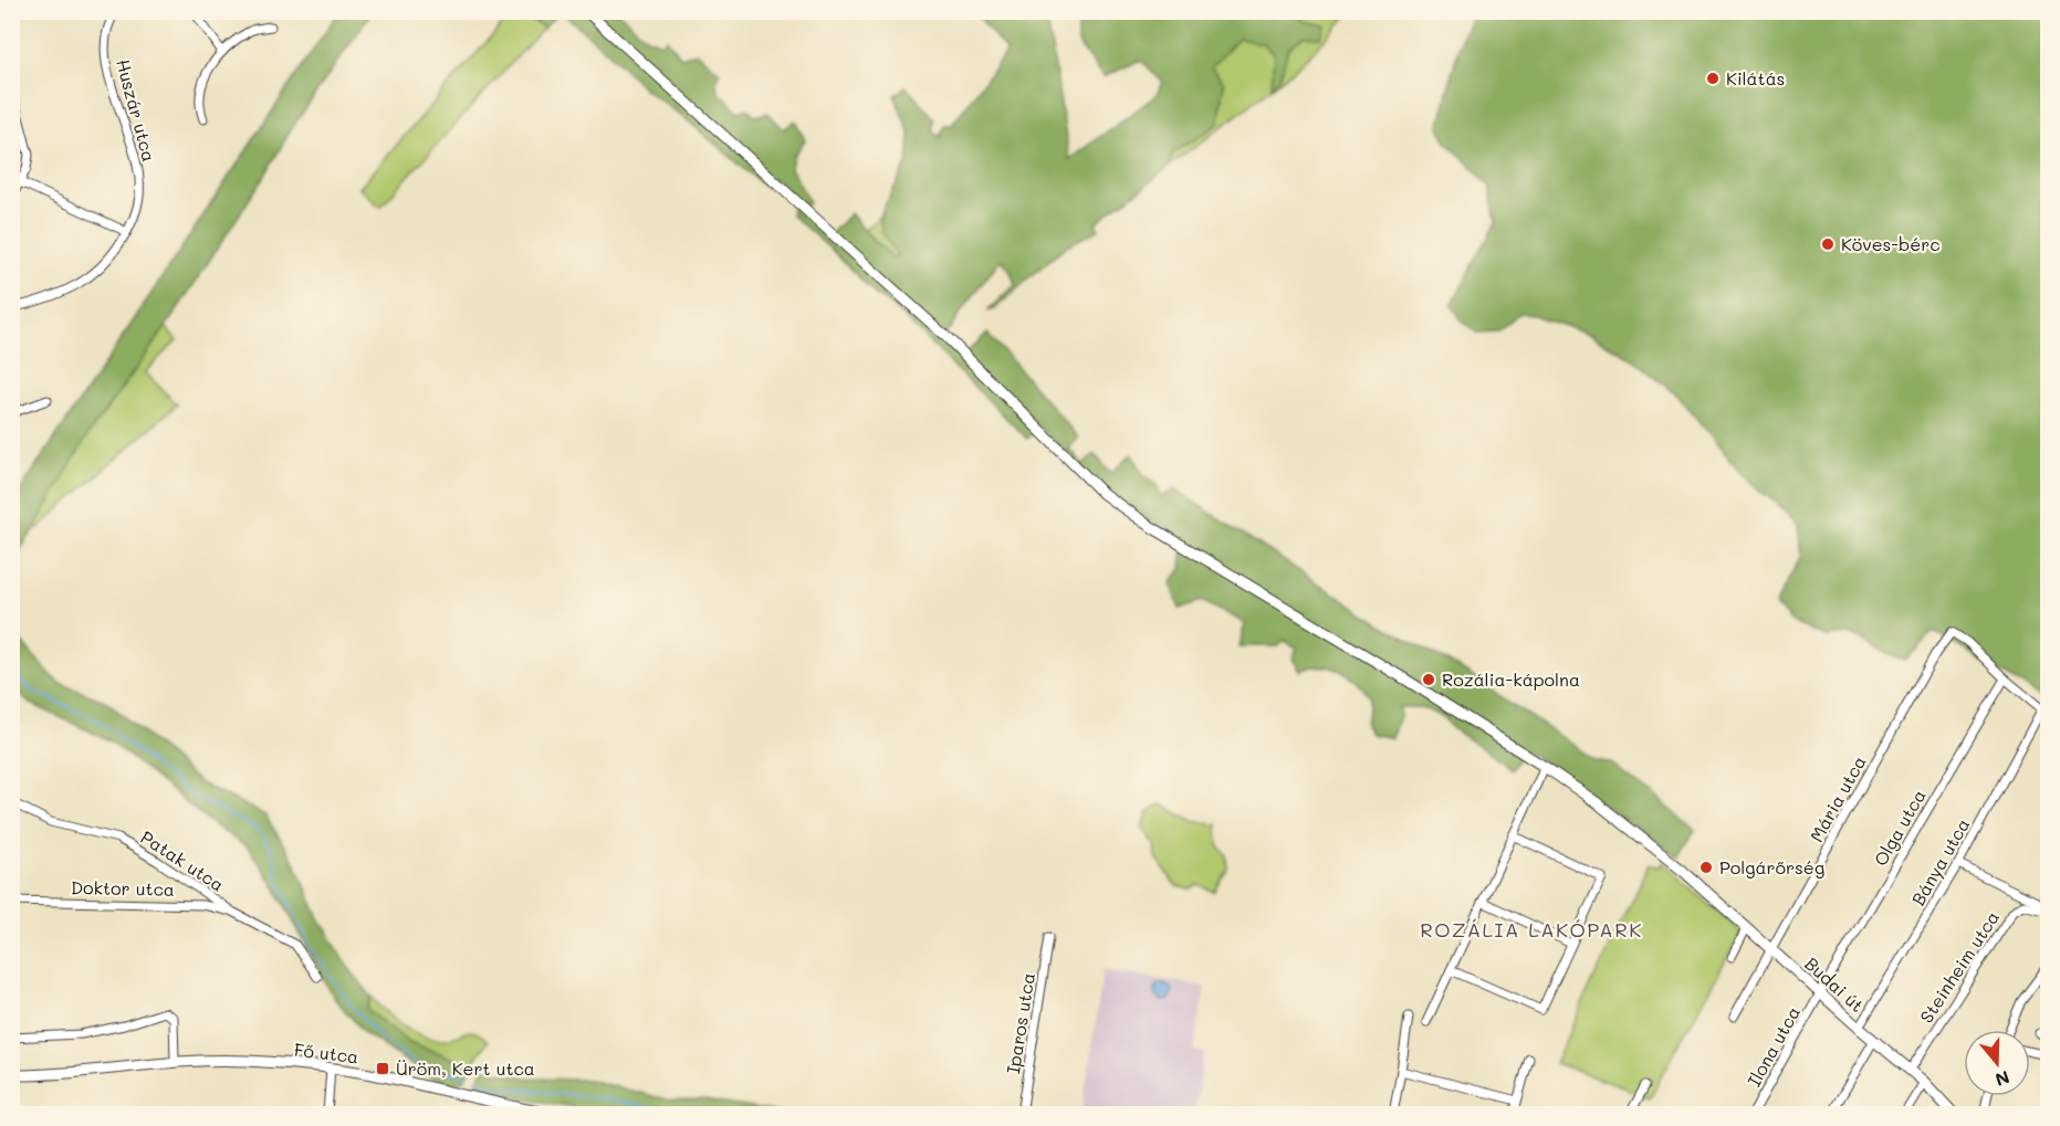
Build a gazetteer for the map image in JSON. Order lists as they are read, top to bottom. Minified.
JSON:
{"streets":{"street":["Huszár utca","Mária utca","Olga utca","Patak utca","Bánya utca","Doktor utca","Steinheim utca","Budai út","Iparos utca","Ilona utca","Fő utca"]},"crossings":[["Mária utca","Olga utca"],["Mária utca","Budai út"],["Olga utca","Budai út"],["Olga utca","Ilona utca"],["Patak utca","Doktor utca"],["Bánya utca","Budai út"],["Steinheim utca","Budai út"],["Budai út","Ilona utca"]],"districts":["ROZÁLIA LAKÓPARK"],"places":{"other":["Kilátás","Köves-bérc","Rozália-kápolna","Polgárőrség"],"transit":["Üröm, Kert utca"]},"north":"bottom"}
